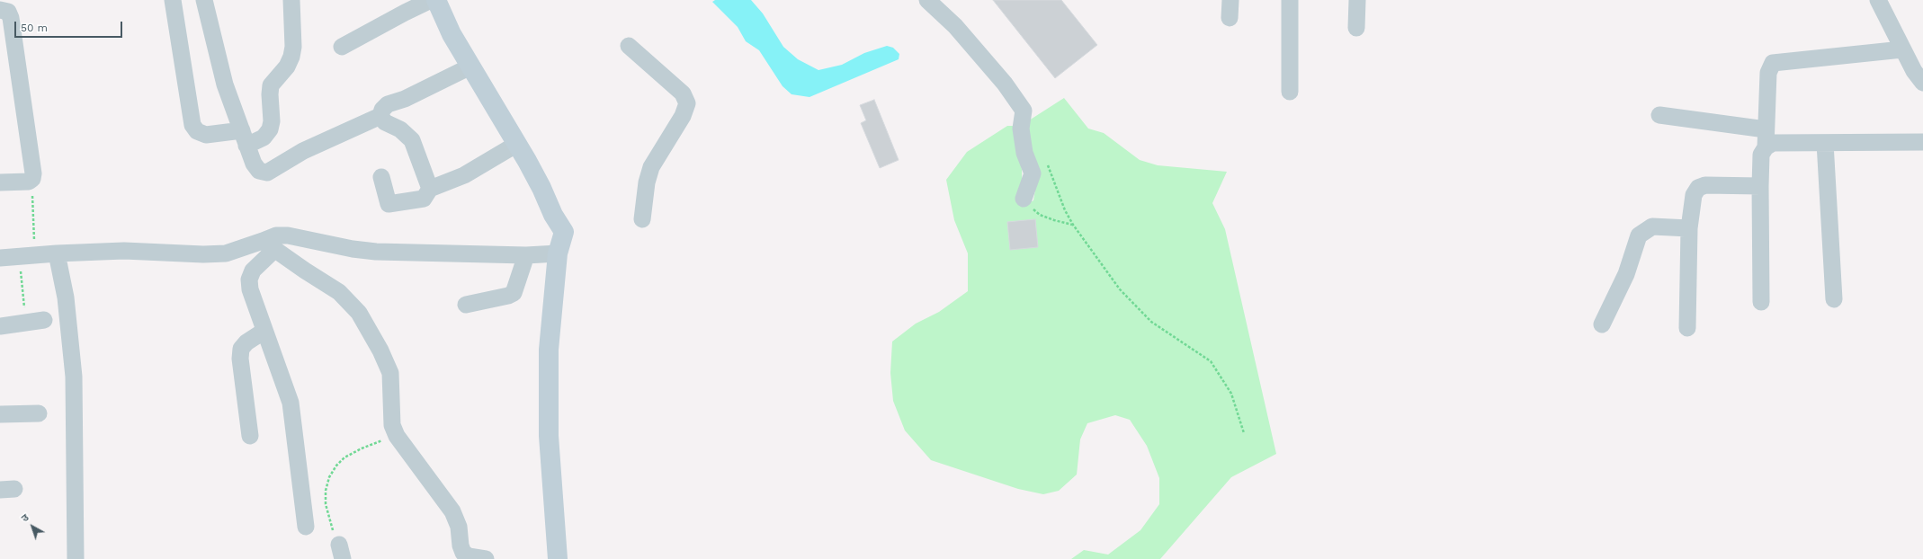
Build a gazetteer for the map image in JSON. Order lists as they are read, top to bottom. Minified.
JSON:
{"scale_bar":"50 m","north":"top left"}
